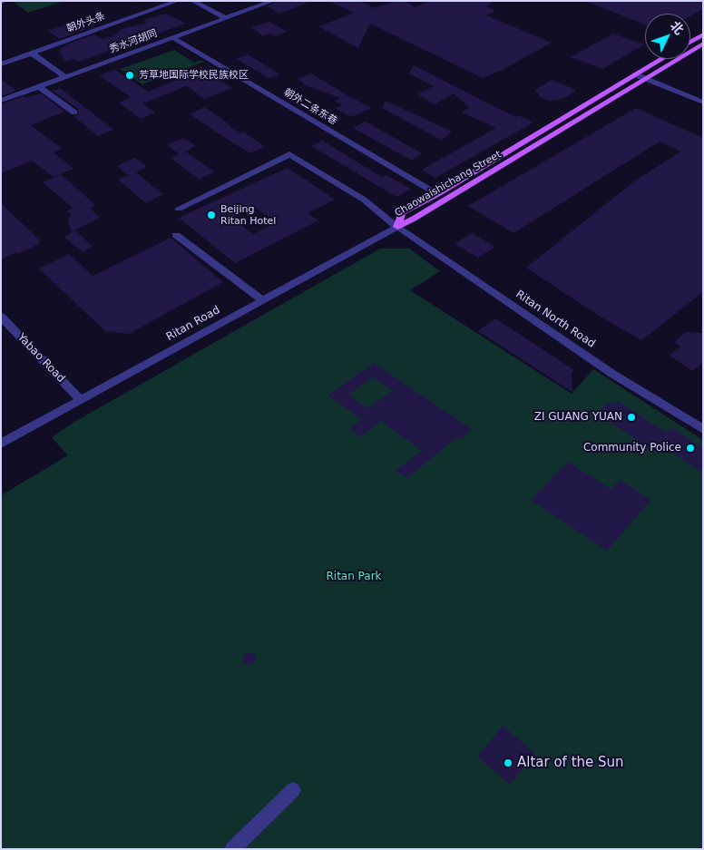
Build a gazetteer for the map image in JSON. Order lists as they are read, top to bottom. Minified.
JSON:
{"streets":{"main road":["Chaowaishichang Street"],"street":["朝外头条","秀水河胡同","朝外二条东巷","Ritan North Road","Ritan Road","Yabao Road"]},"crossings":[["秀水河胡同","朝外二条东巷"],["朝外二条东巷","Chaowaishichang Street"],["Chaowaishichang Street","Ritan North Road"],["Chaowaishichang Street","Ritan Road"],["Ritan North Road","Ritan Road"],["Ritan Road","Yabao Road"]],"parks":["Ritan Park"],"places":["芳草地国际学校民族校区","Beijing Ritan Hotel","ZI GUANG YUAN","Community Police","Altar of the Sun"],"north":"top right"}
